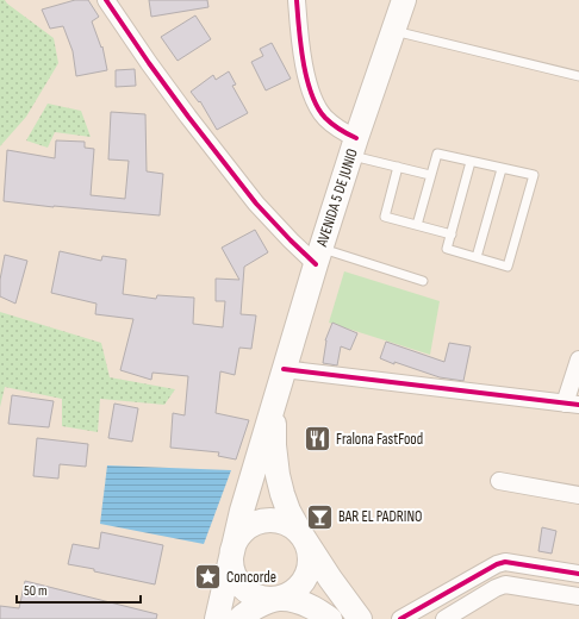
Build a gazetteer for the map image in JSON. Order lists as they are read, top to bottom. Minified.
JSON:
{"streets":{"main road":["AVENIDA 5 DE JUNIO"]},"places":{"restaurant":["Fralona FastFood"],"bar":["BAR EL PADRINO"],"place":["Concorde"]},"scale_bar":"50 m"}
